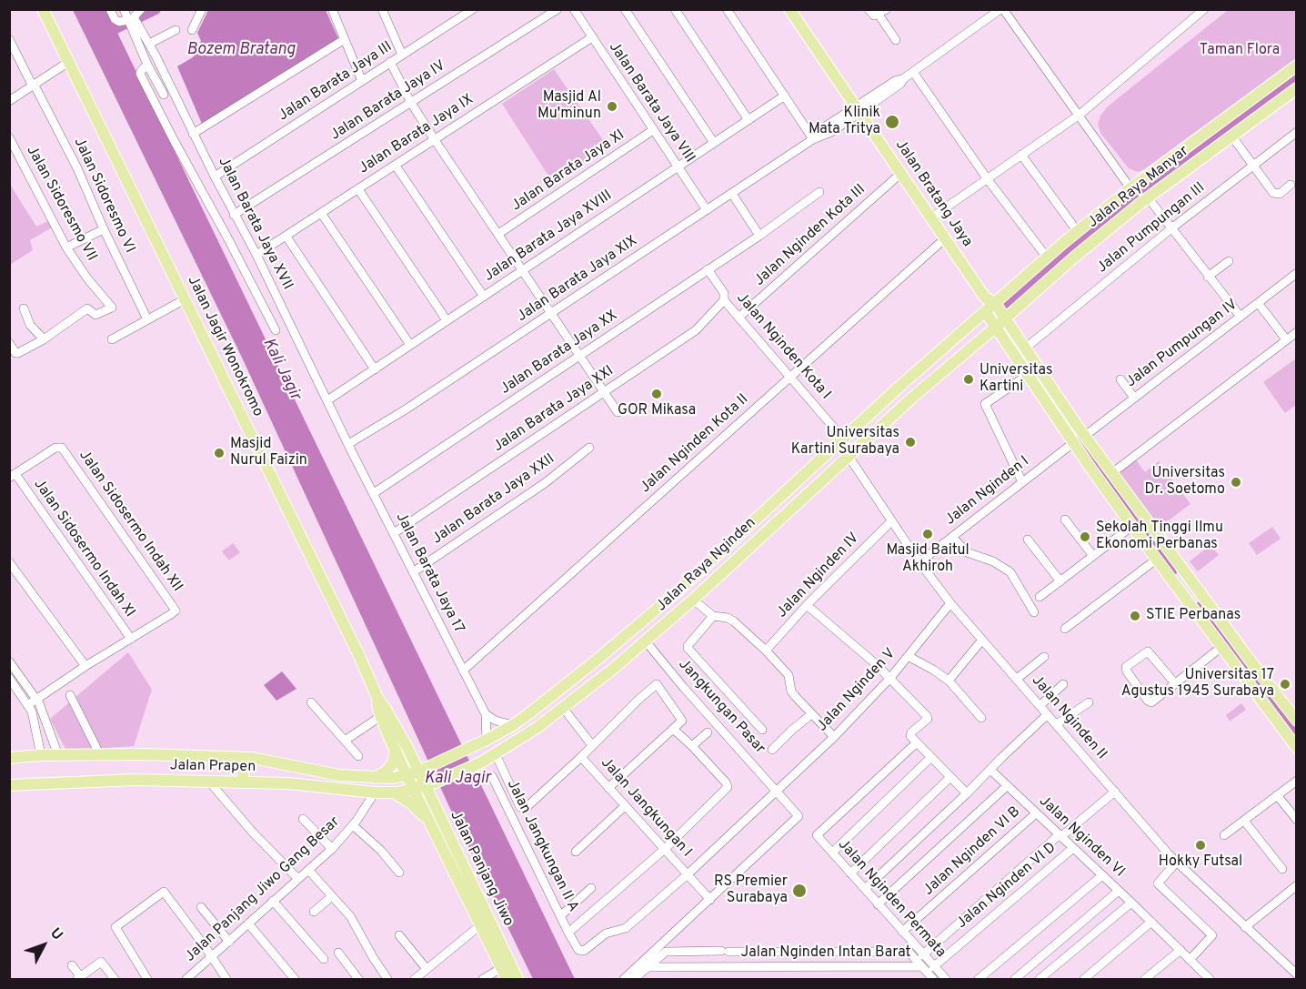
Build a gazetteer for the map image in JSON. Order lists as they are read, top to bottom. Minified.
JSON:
{"streets":{"main road":["Jalan Raya Manyar","Jalan Bratang Jaya","Jalan Jagir Wonokromo","Jalan Raya Nginden","Jalan Prapen","Jalan Panjang Jiwo"],"street":["Jalan Barata Jaya III","Jalan Barata Jaya IV","Jalan Barata Jaya VIII","Jalan Barata Jaya IX","Jalan Barata Jaya XI","Jalan Sidoresmo VI","Jalan Sidoresmo VII","Jalan Barata Jaya XVII","Jalan Pumpungan III","Jalan Nginden Kota III","Jalan Barata Jaya XVIII","Jalan Barata Jaya XIX","Jalan Pumpungan IV","Jalan Nginden Kota I","Jalan Barata Jaya XX","Jalan Barata Jaya XXI","Jalan Nginden Kota II","Jalan Nginden I","Jalan Barata Jaya XXII","Jalan Sidosermo Indah XII","Jalan Sidosermo Indah XI","Jalan Barata Jaya 17","Jalan Nginden IV","Jalan Nginden V","Jangkungan Pasar","Jalan Nginden II","Jalan Jangkungan I","Jalan Nginden VI","Jalan Jangkungan II A","Jalan Nginden VI B","Jalan Nginden VI D","Jalan Panjang Jiwo Gang Besar","Jalan Nginden Permata","Jalan Nginden Intan Barat"]},"crossings":[["Jalan Barata Jaya III","Jalan Barata Jaya XVII"],["Jalan Barata Jaya IV","Jalan Barata Jaya XVII"],["Jalan Barata Jaya VIII","Jalan Barata Jaya IX"],["Jalan Barata Jaya VIII","Jalan Barata Jaya XI"],["Jalan Barata Jaya VIII","Jalan Barata Jaya XVIII"],["Jalan Barata Jaya VIII","Jalan Barata Jaya XIX"],["Jalan Barata Jaya IX","Jalan Barata Jaya XVII"],["Jalan Raya Manyar","Jalan Bratang Jaya"],["Jalan Raya Manyar","Jalan Barata Jaya XIX"],["Jalan Raya Manyar","Jalan Raya Nginden"],["Jalan Bratang Jaya","Jalan Nginden Kota III"],["Jalan Bratang Jaya","Jalan Barata Jaya XIX"],["Jalan Bratang Jaya","Jalan Nginden Kota II"],["Jalan Bratang Jaya","Jalan Raya Nginden"],["Jalan Barata Jaya XVII","Jalan Barata Jaya XVIII"],["Jalan Barata Jaya XVII","Jalan Barata Jaya XIX"],["Jalan Barata Jaya XVII","Jalan Barata Jaya 17"],["Jalan Nginden Kota III","Jalan Nginden Kota I"],["Jalan Barata Jaya XIX","Jalan Barata Jaya 17"],["Jalan Jagir Wonokromo","Jalan Raya Nginden"],["Jalan Jagir Wonokromo","Jalan Prapen"],["Jalan Jagir Wonokromo","Jalan Panjang Jiwo"],["Jalan Nginden Kota I","Jalan Barata Jaya XX"],["Jalan Nginden Kota I","Jalan Barata Jaya XXI"],["Jalan Nginden Kota I","Jalan Nginden Kota II"],["Jalan Nginden Kota I","Jalan Raya Nginden"],["Jalan Barata Jaya XX","Jalan Barata Jaya 17"],["Jalan Barata Jaya XXI","Jalan Barata Jaya 17"],["Jalan Nginden Kota II","Jalan Barata Jaya 17"],["Jalan Nginden I","Jalan Nginden II"],["Jalan Barata Jaya XXII","Jalan Barata Jaya 17"],["Jalan Sidosermo Indah XII","Jalan Sidosermo Indah XI"],["Jalan Raya Nginden","Jalan Barata Jaya 17"],["Jalan Raya Nginden","Jangkungan Pasar"],["Jalan Raya Nginden","Jalan Nginden II"],["Jalan Raya Nginden","Jalan Prapen"],["Jalan Raya Nginden","Jalan Jangkungan I"],["Jalan Raya Nginden","Jalan Panjang Jiwo"],["Jalan Nginden IV","Jalan Nginden II"],["Jalan Nginden V","Jangkungan Pasar"],["Jalan Nginden V","Jalan Nginden II"],["Jalan Nginden V","Jalan Jangkungan I"],["Jalan Nginden V","Jalan Jangkungan II A"],["Jangkungan Pasar","Jalan Jangkungan I"],["Jalan Prapen","Jalan Panjang Jiwo"],["Jalan Prapen","Jalan Panjang Jiwo Gang Besar"],["Jalan Jangkungan I","Jalan Jangkungan II A"],["Jalan Nginden VI","Jalan Nginden VI B"],["Jalan Nginden VI","Jalan Nginden VI D"],["Jalan Nginden VI B","Jalan Nginden Permata"],["Jalan Nginden VI D","Jalan Nginden Permata"],["Jalan Nginden Permata","Jalan Nginden Intan Barat"]],"water":["Bozem Bratang","Kali Jagir"],"parks":["Taman Flora"],"places":["Masjid Al Mu'minun","Klinik Mata Tritya","Universitas Kartini","GOR Mikasa","Universitas Kartini Surabaya","Masjid Nurul Faizin","Universitas Dr. Soetomo","Masjid Baitul Akhiroh","Sekolah Tinggi Ilmu Ekonomi Perbanas","STIE Perbanas","Universitas 17 Agustus 1945 Surabaya","Hokky Futsal","RS Premier Surabaya"],"north":"top right"}
